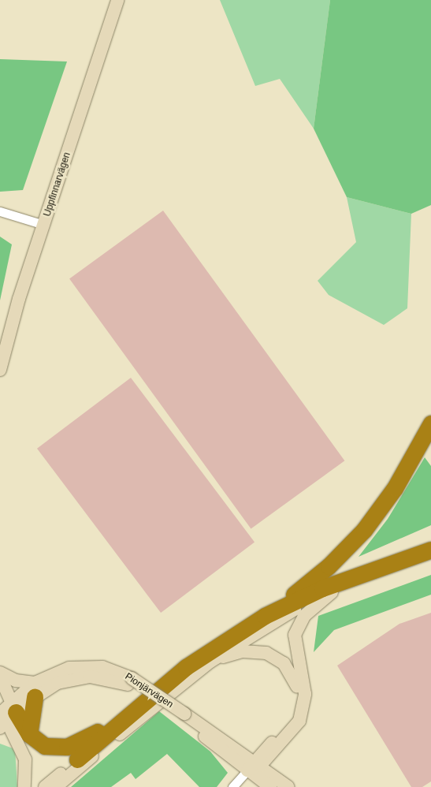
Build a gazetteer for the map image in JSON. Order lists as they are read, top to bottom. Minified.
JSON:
{"streets":{"main road":["Uppfinnarvägen","Pionjärvägen"]}}
